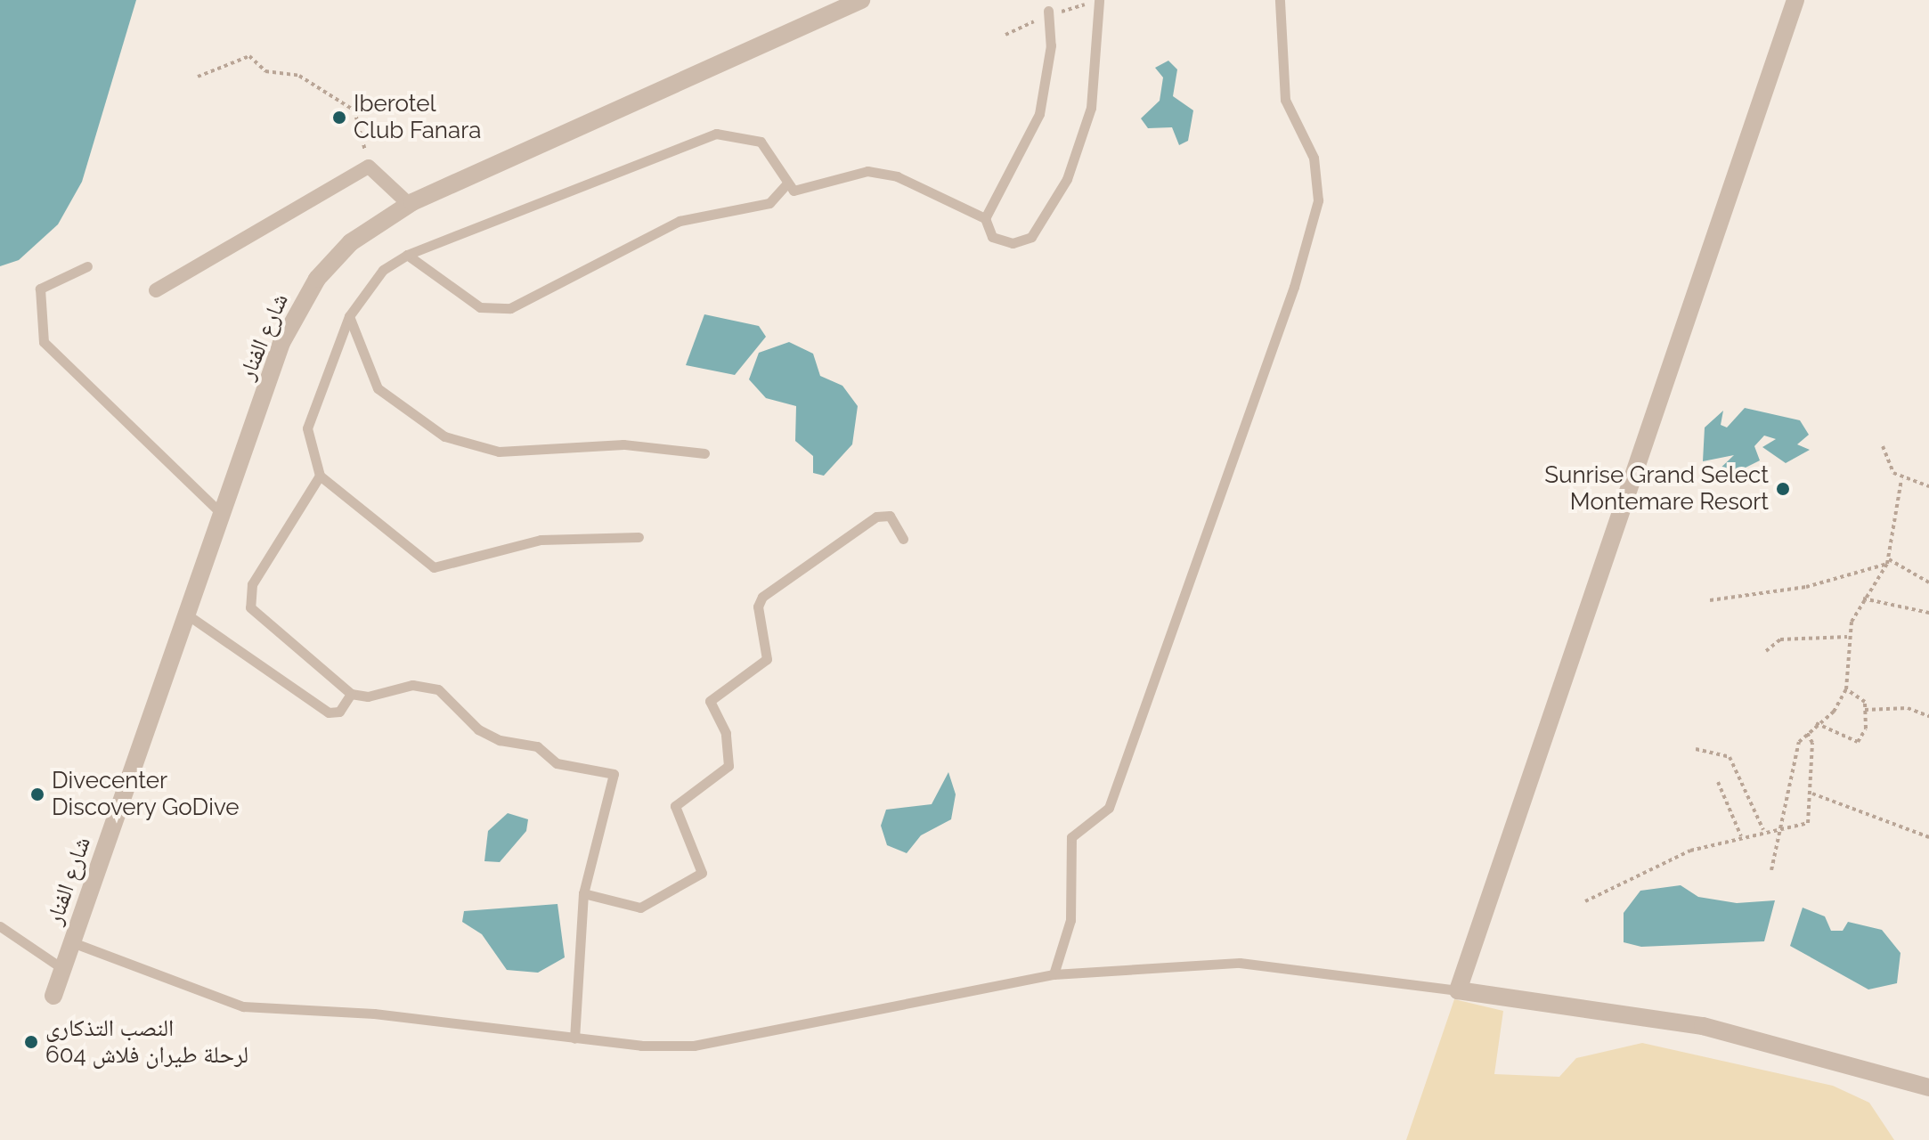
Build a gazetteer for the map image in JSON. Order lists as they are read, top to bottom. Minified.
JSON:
{"streets":{"street":["شارع الفنار"]},"places":["Iberotel Club Fanara","Sunrise Grand Select Montemare Resort","Divecenter Discovery GoDive","النصب التذكاري لرحلة طيران فلاش 604"]}
